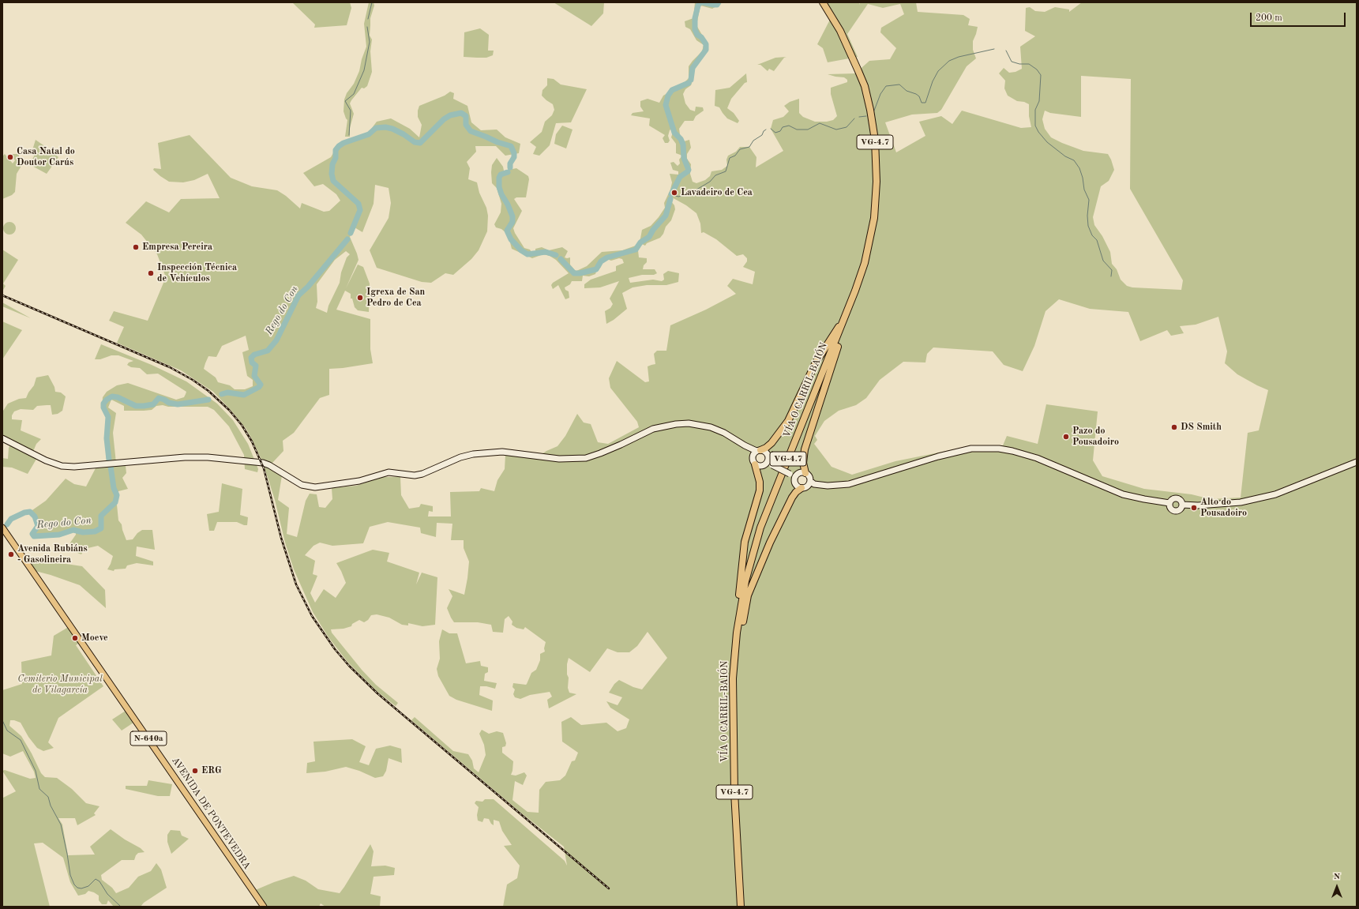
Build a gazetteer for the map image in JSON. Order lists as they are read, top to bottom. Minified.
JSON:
{"streets":{"highway":["VG-4.7","VÍA O CARRIL-BAIÓN"],"main road":["N-640a","AVENIDA DE PONTEVEDRA"]},"water":["Rego do Con"],"parks":["Cemiterio Municipal de Vilagarcía"],"places":["Casa Natal do Doutor Carús","Lavadeiro de Cea","Empresa Pereira","Inspección Técnica de Vehículos","Igrexa de San Pedro de Cea","DS Smith","Pazo do Pousadoiro","Alto do Pousadoiro","Avenida Rubiáns - Gasolineira","Moeve","ERG"],"scale_bar":"200 m","north":"top"}
